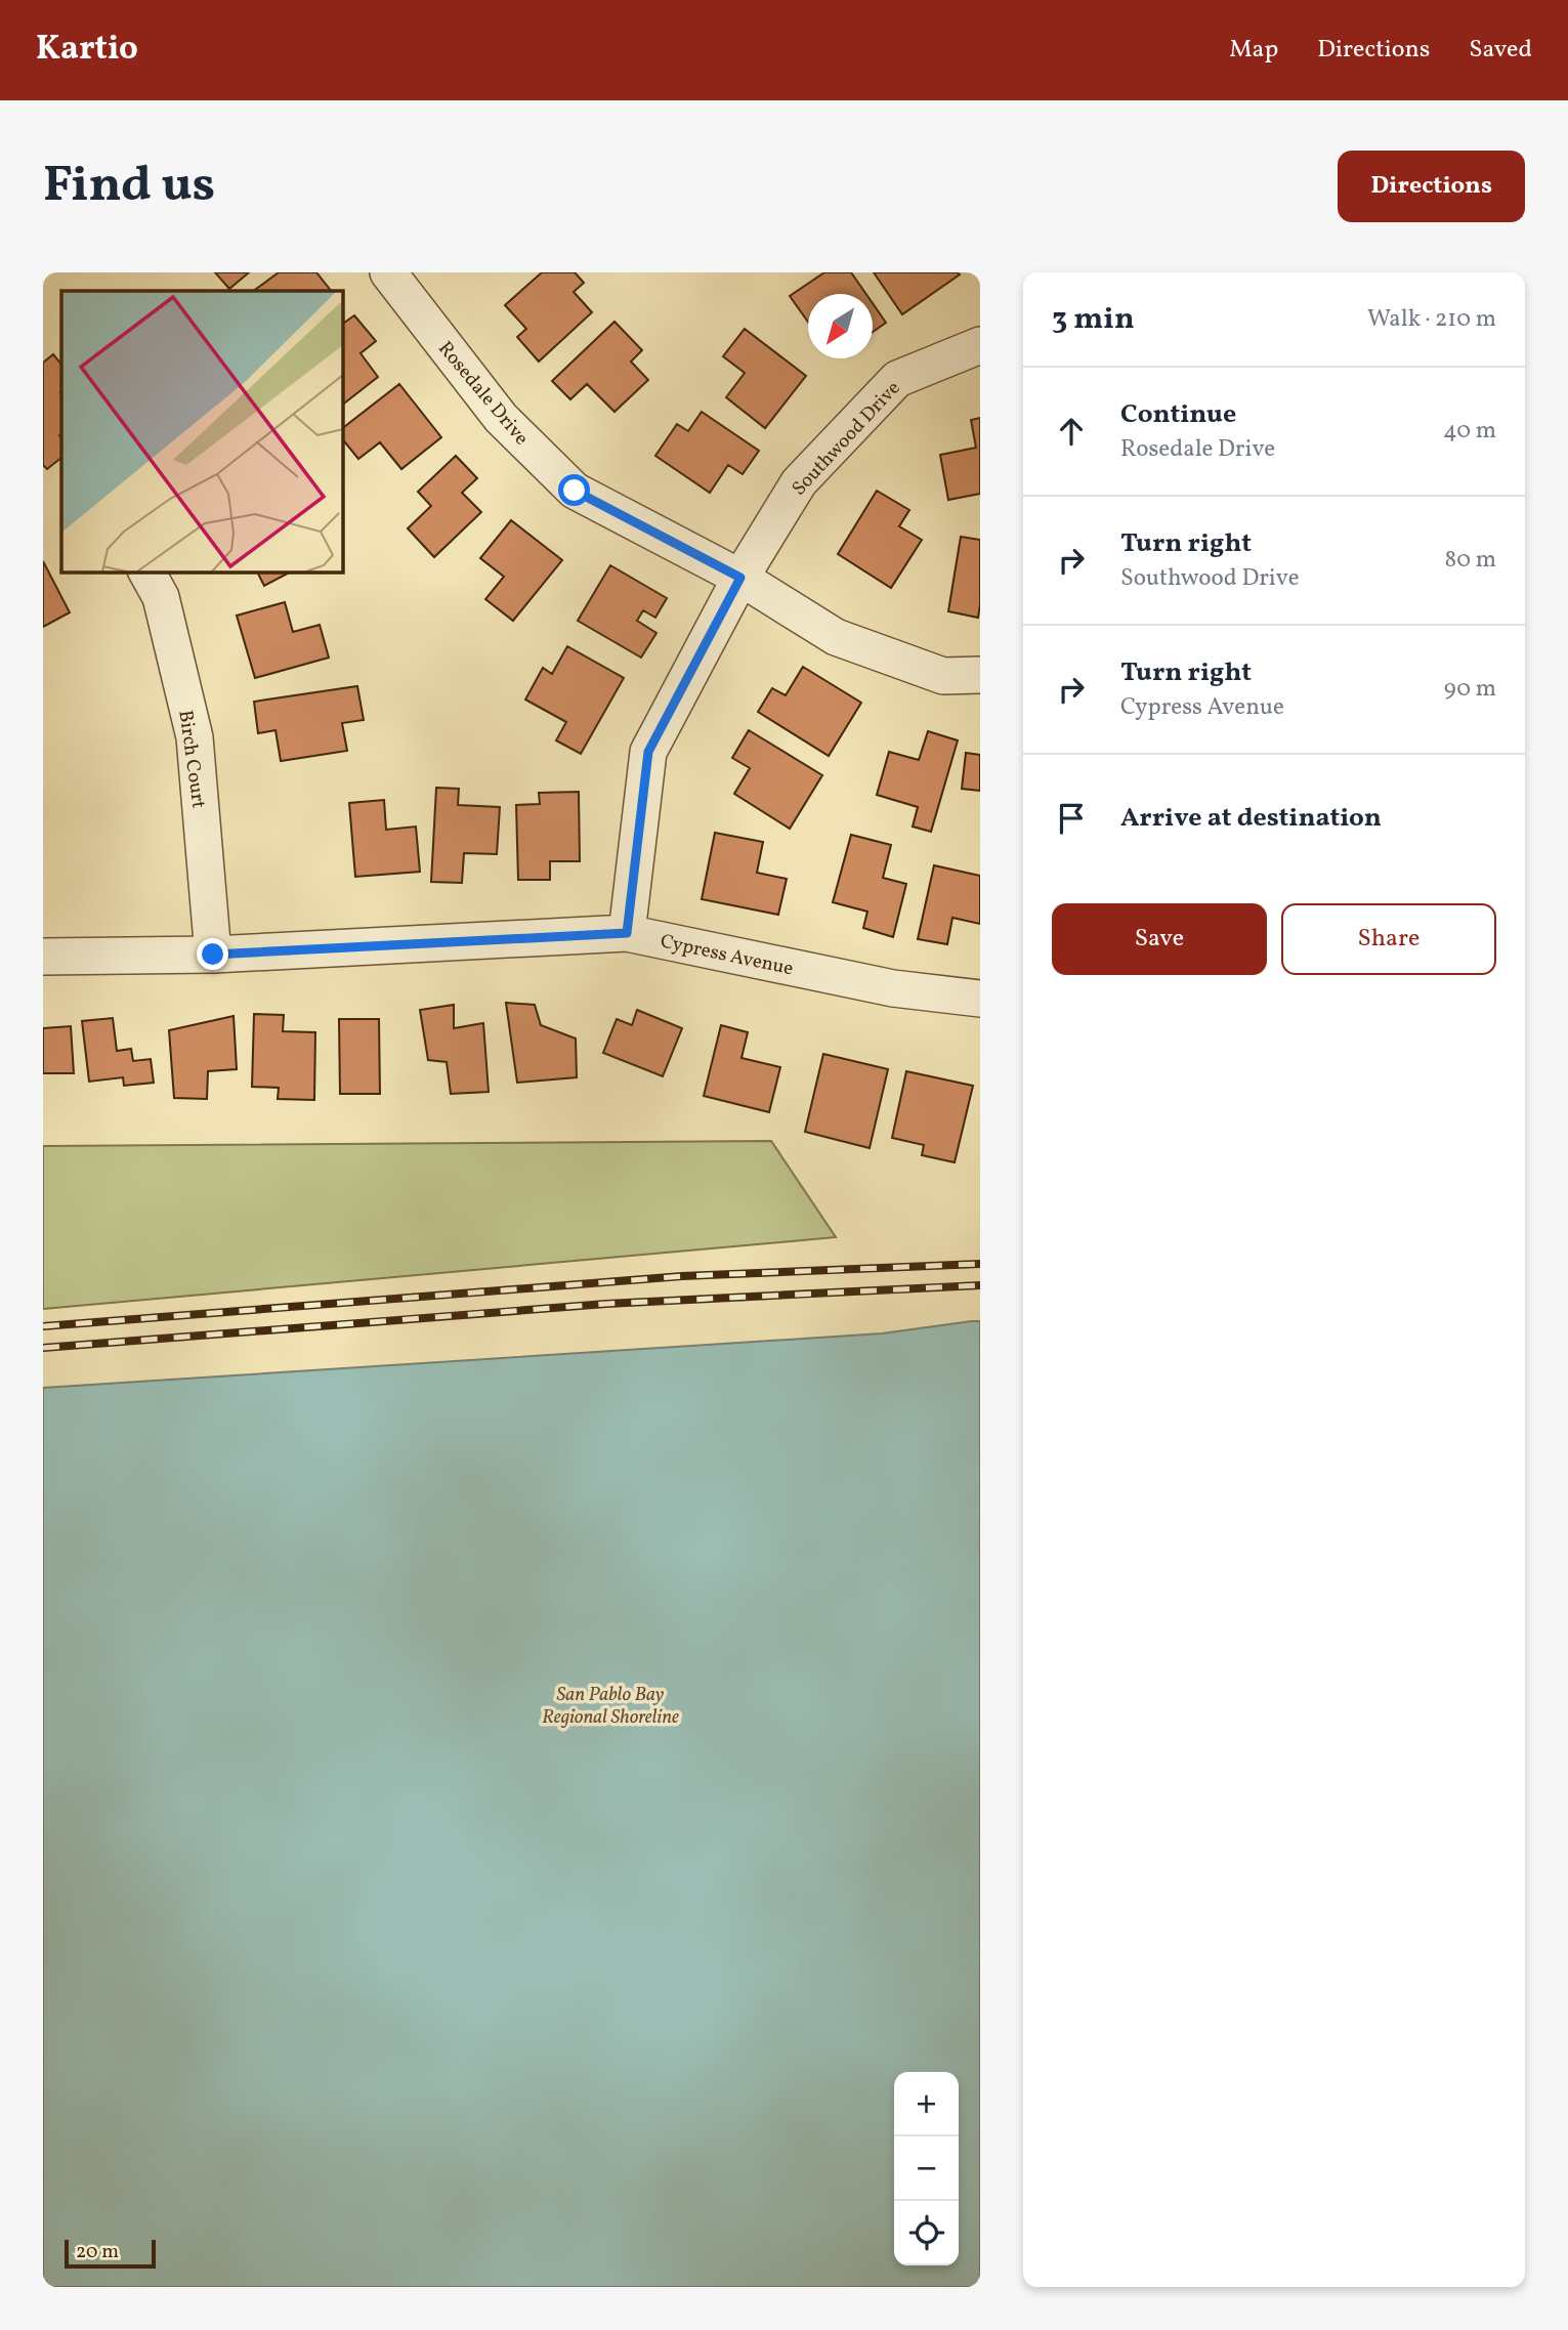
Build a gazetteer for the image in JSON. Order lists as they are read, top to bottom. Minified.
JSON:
{"streets":{"street":["Rosedale Drive","Southwood Drive","Birch Court","Cypress Avenue"]},"crossings":[["Rosedale Drive","Southwood Drive"],["Southwood Drive","Cypress Avenue"],["Birch Court","Cypress Avenue"]],"parks":["San Pablo Bay Regional Shoreline"],"scale_bar":"20 m","north":"bottom left","page":{"header":"Kartio","nav":["Map","Directions","Saved"],"buttons":["Directions",["Save","Share"]],"title":"Find us","heading":["3 min","Walk · 210 m"],"list":[["Continue","Rosedale Drive","40 m"],["Turn right","Southwood Drive","80 m"],["Turn right","Cypress Avenue","90 m"],"Arrive at destination"],"map_buttons":["+","−"],"scale":"20 m"}}
